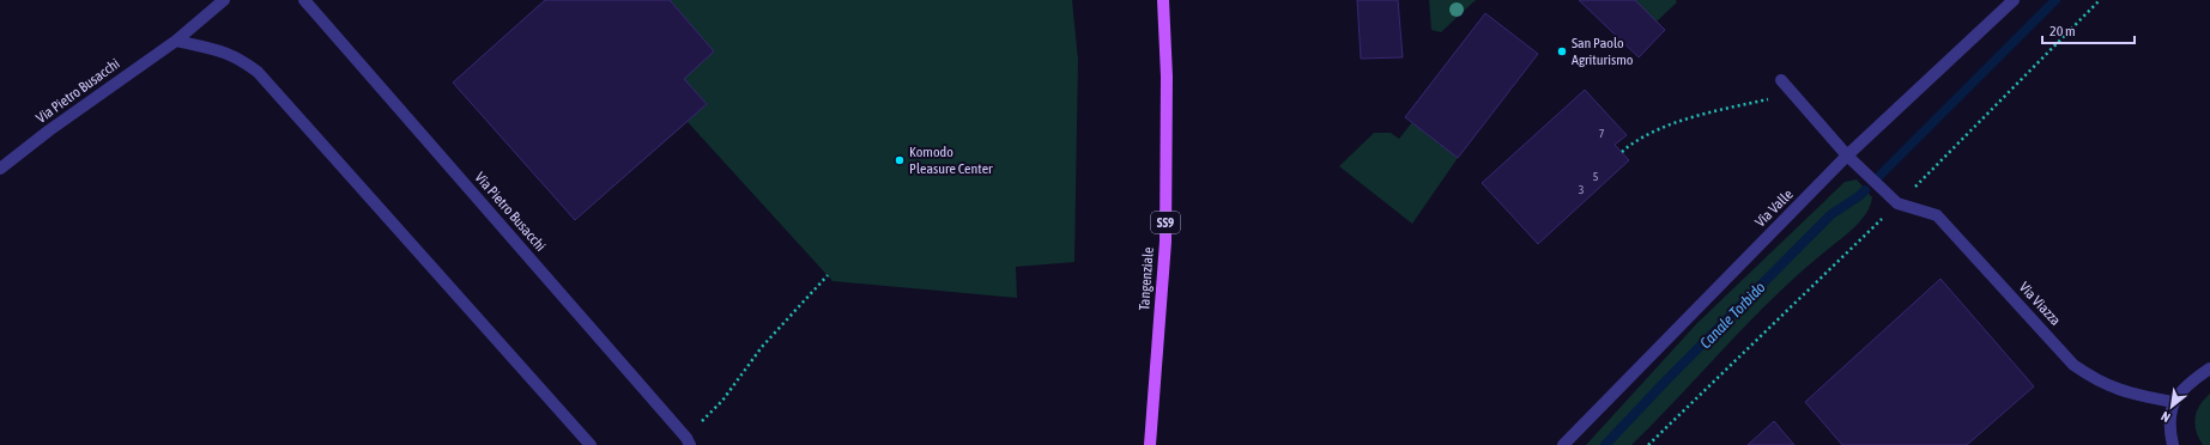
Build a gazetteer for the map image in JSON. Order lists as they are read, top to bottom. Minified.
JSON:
{"streets":{"main road":["SS9","Tangenziale"],"street":["Via Pietro Busacchi","Via Valle","Via Viazza"]},"crossings":[["Via Valle","Via Viazza"]],"water":["Canale Torbido"],"places":["San Paolo Agriturismo","Komodo Pleasure Center"],"house_numbers":["7","5","3"],"scale_bar":"20 m","north":"bottom left"}
